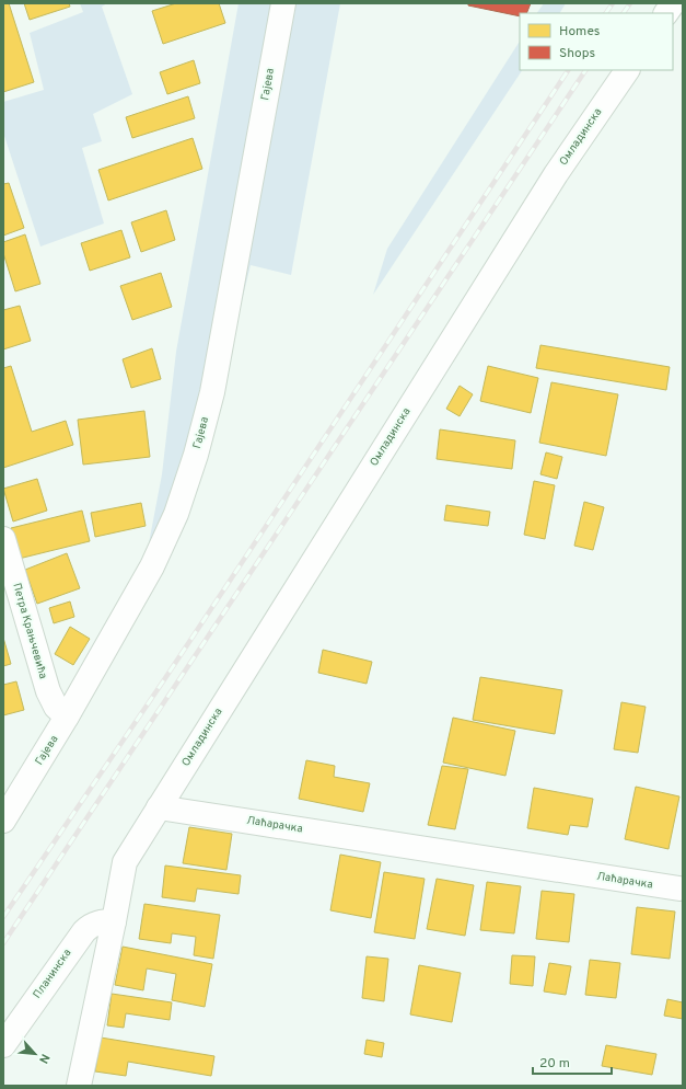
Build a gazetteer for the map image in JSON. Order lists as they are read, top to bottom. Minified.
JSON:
{"streets":{"street":["Гајева","Омладинска","Петра Крањчевића","Лаћарачка","Планинска"]},"crossings":[["Гајева","Петра Крањчевића"],["Омладинска","Лаћарачка"]],"legend":["Homes","Shops"],"scale_bar":"20 m","north":"bottom right"}
